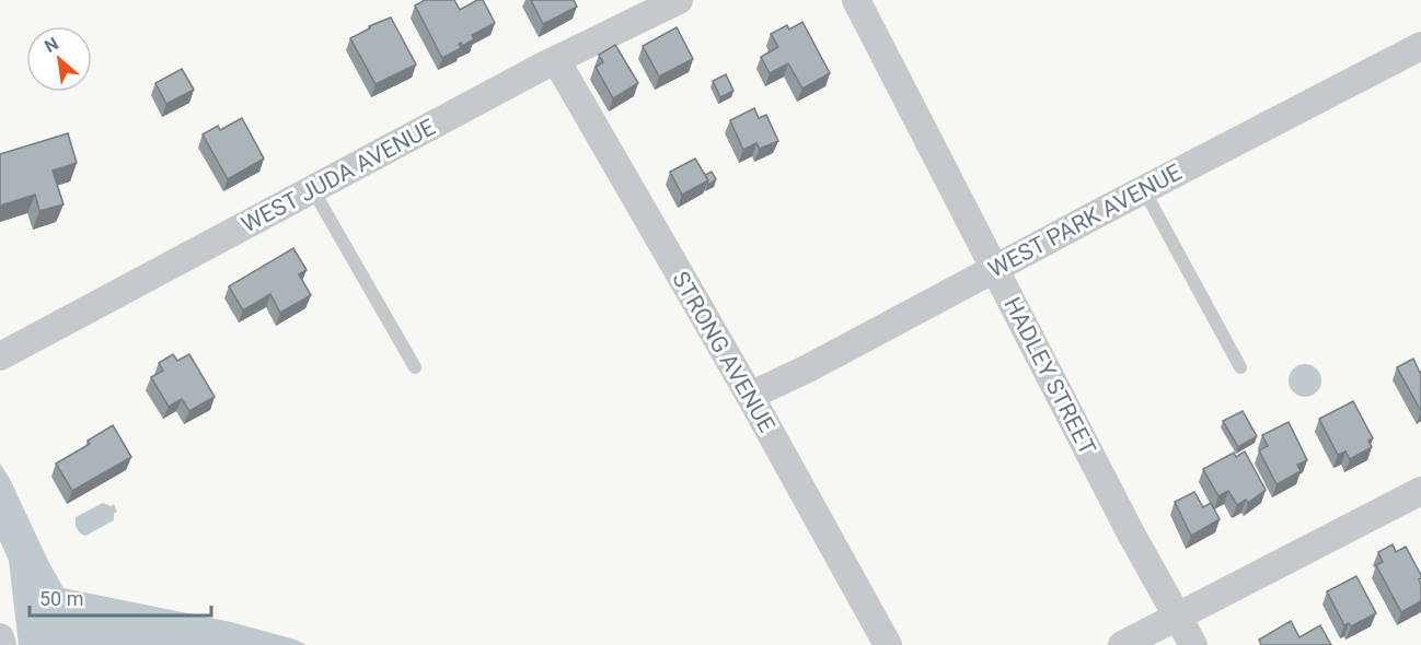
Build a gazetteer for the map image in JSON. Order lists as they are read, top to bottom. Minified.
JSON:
{"streets":{"street":["WEST JUDA AVENUE","WEST PARK AVENUE","STRONG AVENUE","HADLEY STREET"]},"crossings":[["WEST JUDA AVENUE","STRONG AVENUE"],["WEST PARK AVENUE","STRONG AVENUE"],["WEST PARK AVENUE","HADLEY STREET"]],"scale_bar":"50 m","north":"top left"}
